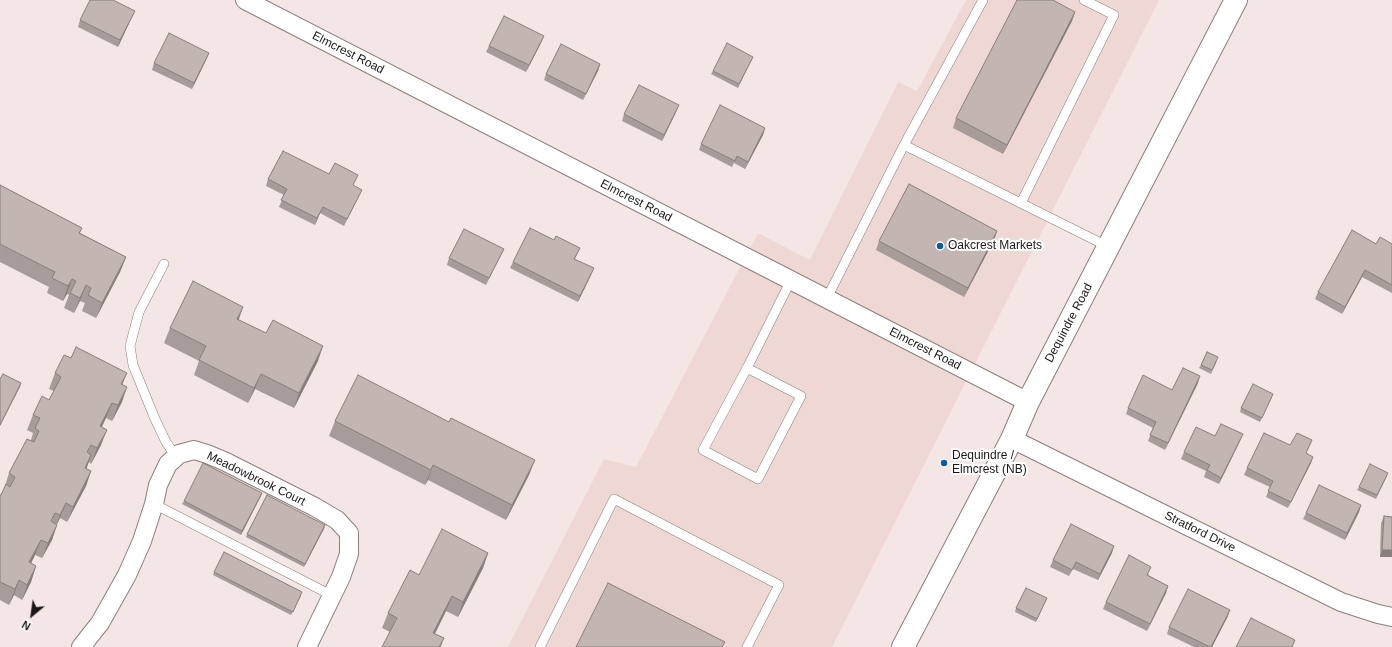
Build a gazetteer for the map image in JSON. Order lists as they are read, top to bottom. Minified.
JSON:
{"streets":{"main road":["Dequindre Road"],"street":["Elmcrest Road","Meadowbrook Court","Stratford Drive"]},"crossings":[["Elmcrest Road","Dequindre Road"],["Dequindre Road","Stratford Drive"]],"places":["Oakcrest Markets","Dequindre / Elmcrest (NB)"],"north":"bottom left"}
